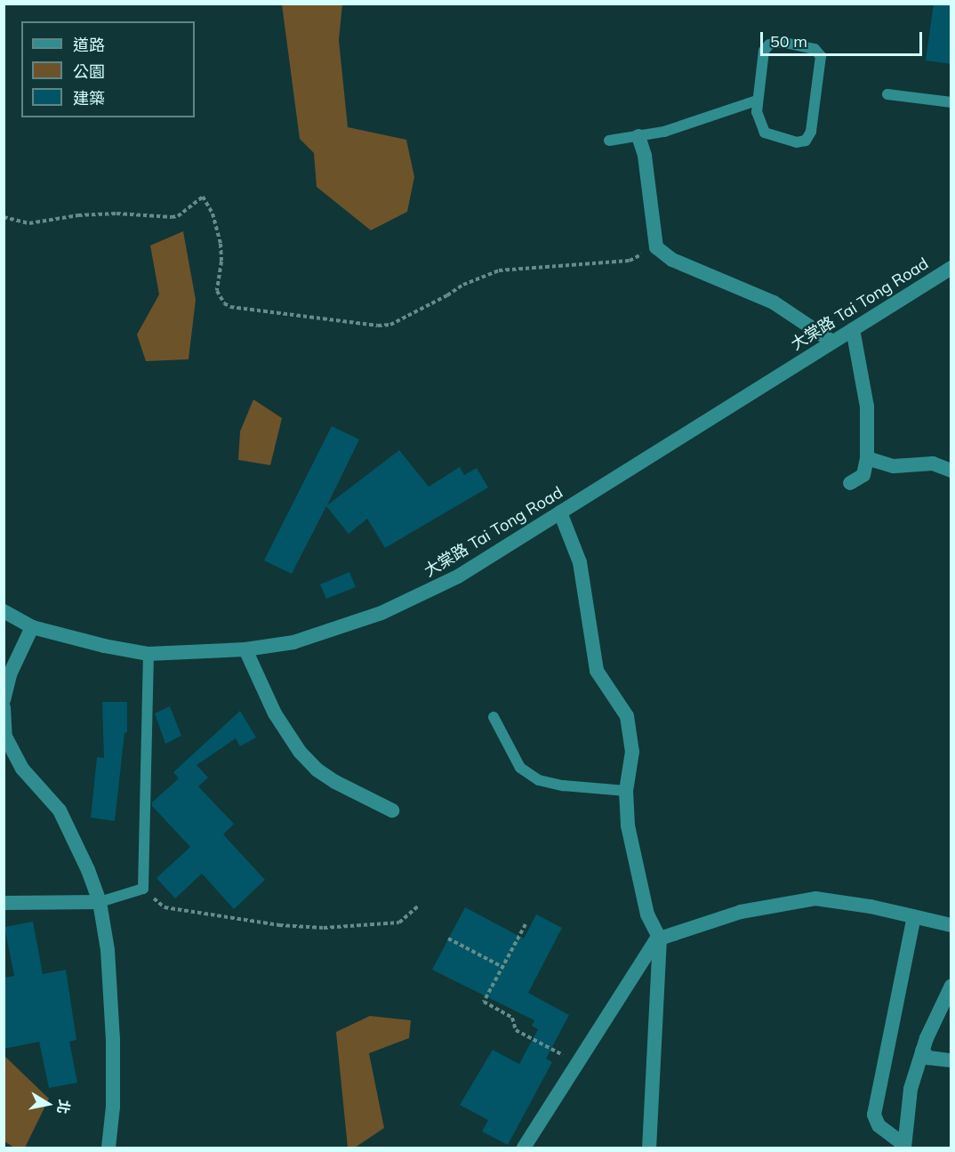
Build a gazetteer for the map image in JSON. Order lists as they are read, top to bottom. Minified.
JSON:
{"streets":{"street":["大棠路 Tai Tong Road"]},"legend":["道路","公園","建築"],"scale_bar":"50 m","north":"right"}
